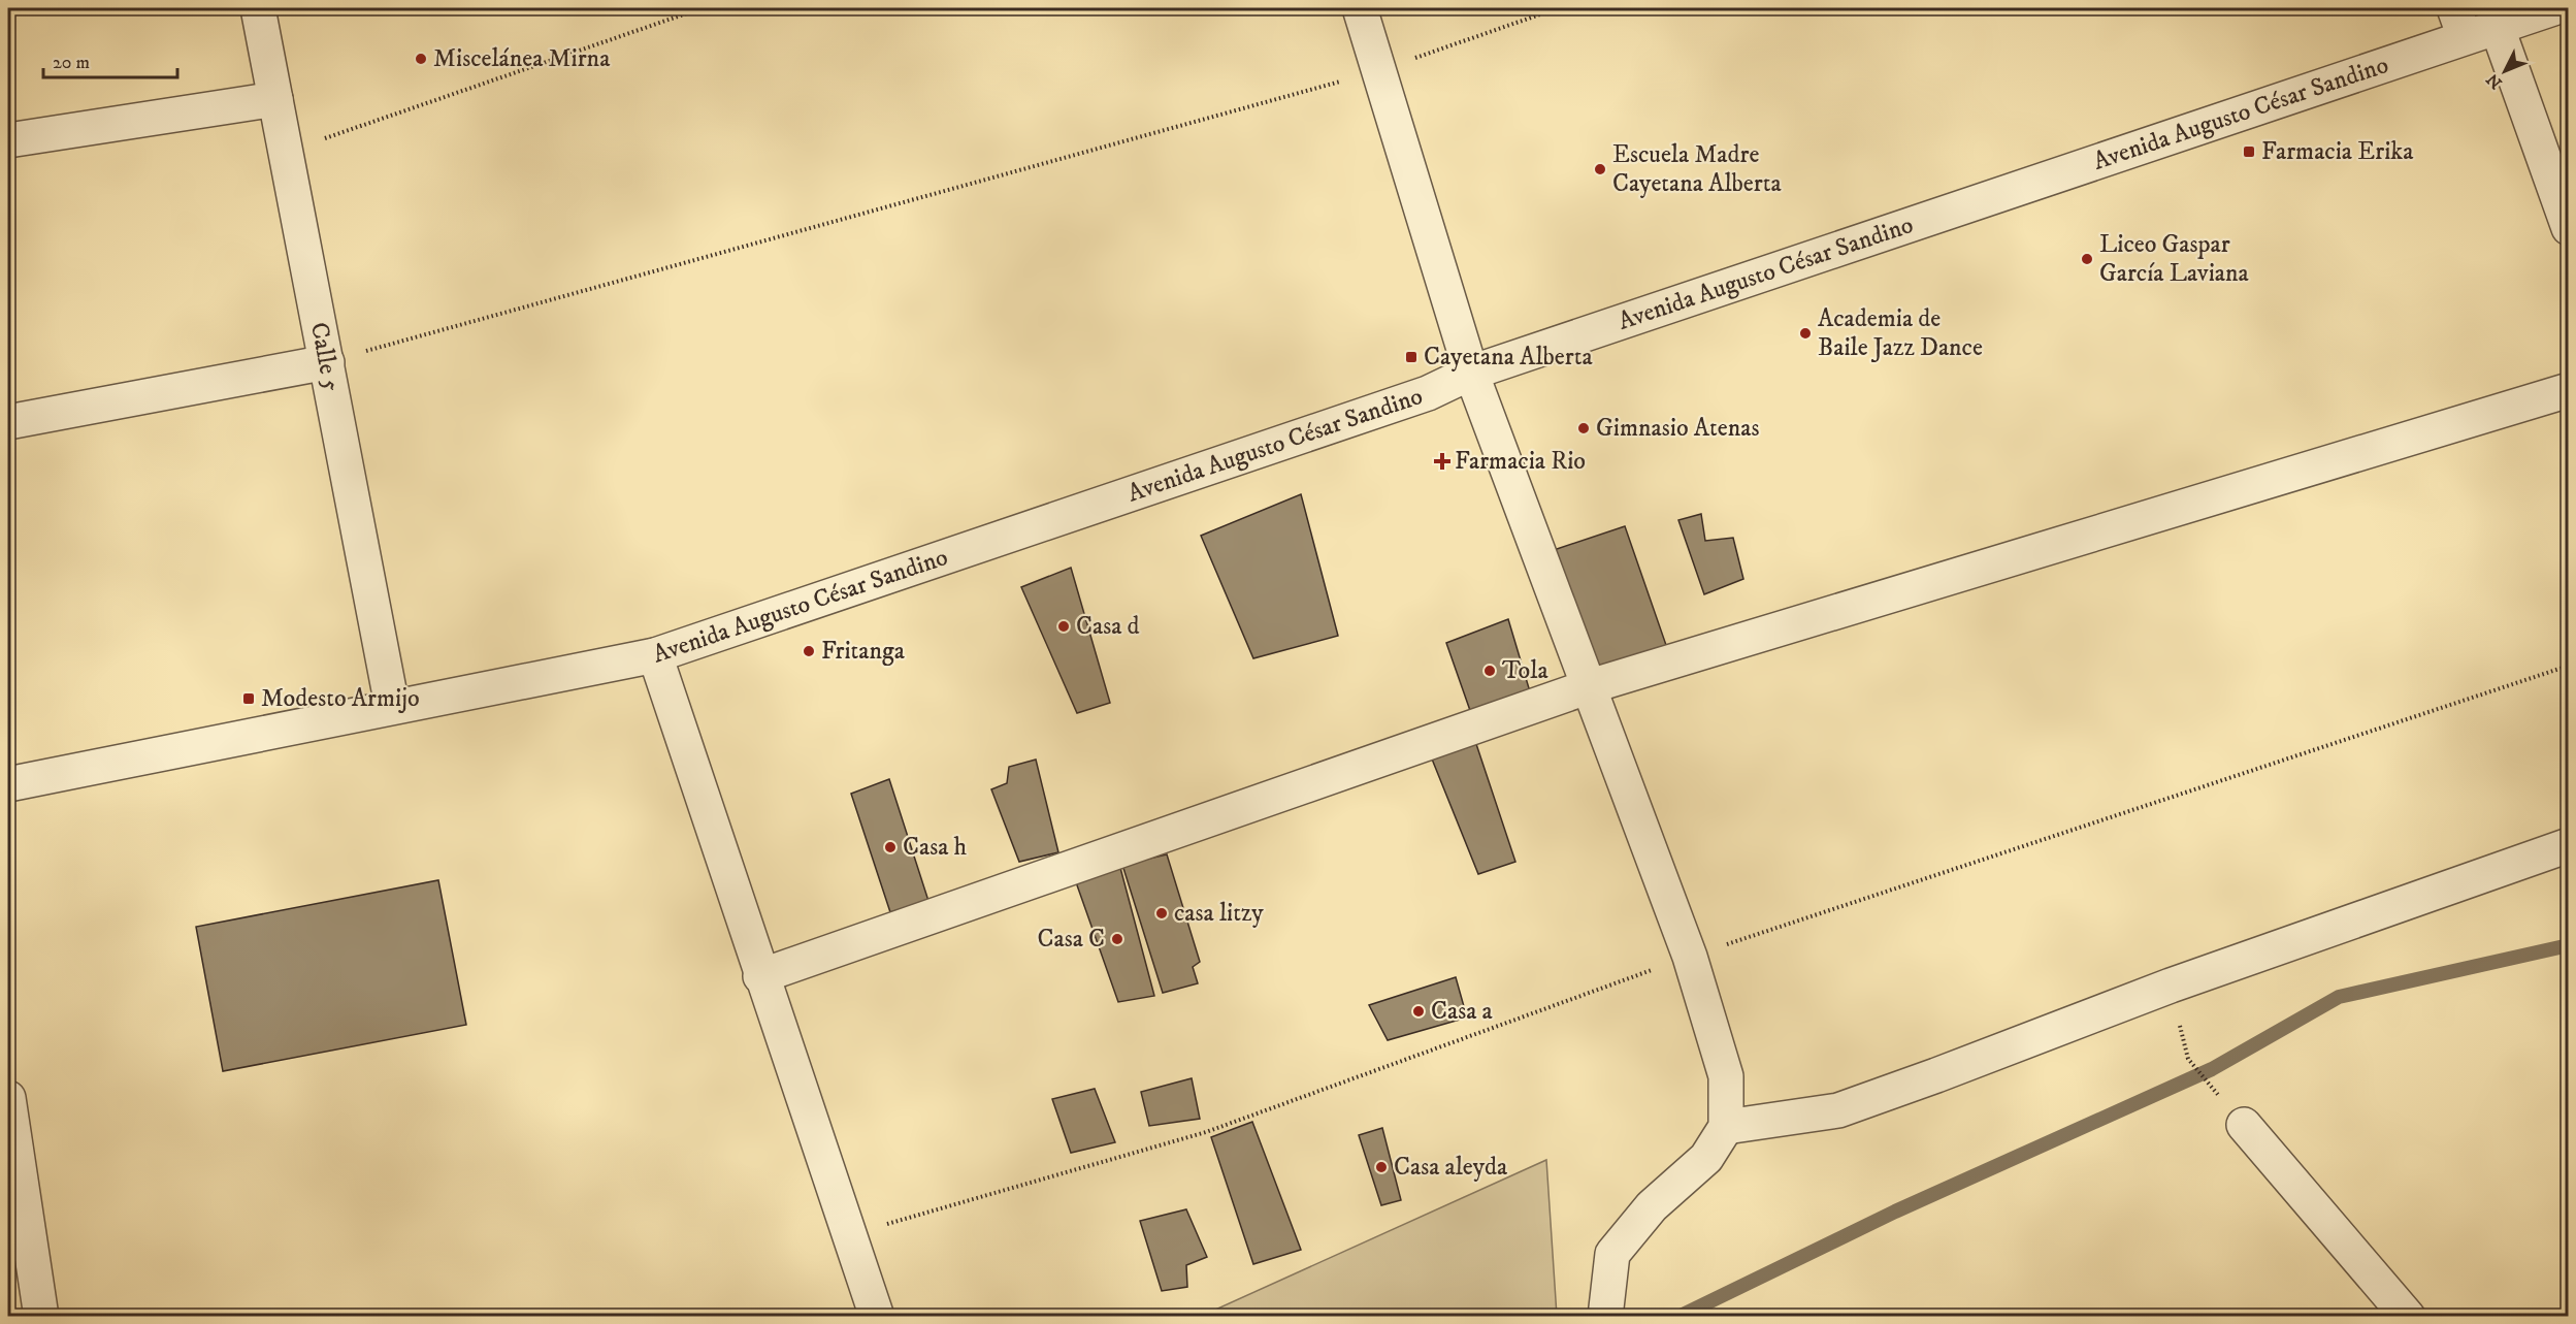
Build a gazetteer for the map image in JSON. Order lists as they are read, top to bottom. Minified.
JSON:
{"streets":{"street":["Avenida Augusto César Sandino","Calle 5"]},"crossings":[["Avenida Augusto César Sandino","Calle 5"]],"places":{"other":["Miscelánea Mirna","Escuela Madre Cayetana Alberta","Liceo Gaspar García Laviana","Academia de Baile Jazz Dance","Gimnasio Atenas","Casa d","Fritanga","Tola","Casa h","casa litzy","Casa C","Casa a","Casa aleyda"],"transit":["Farmacia Erika","Cayetana Alberta","Modesto Armijo"],"health":["Farmacia Rio"]},"scale_bar":"20 m","north":"bottom left"}
